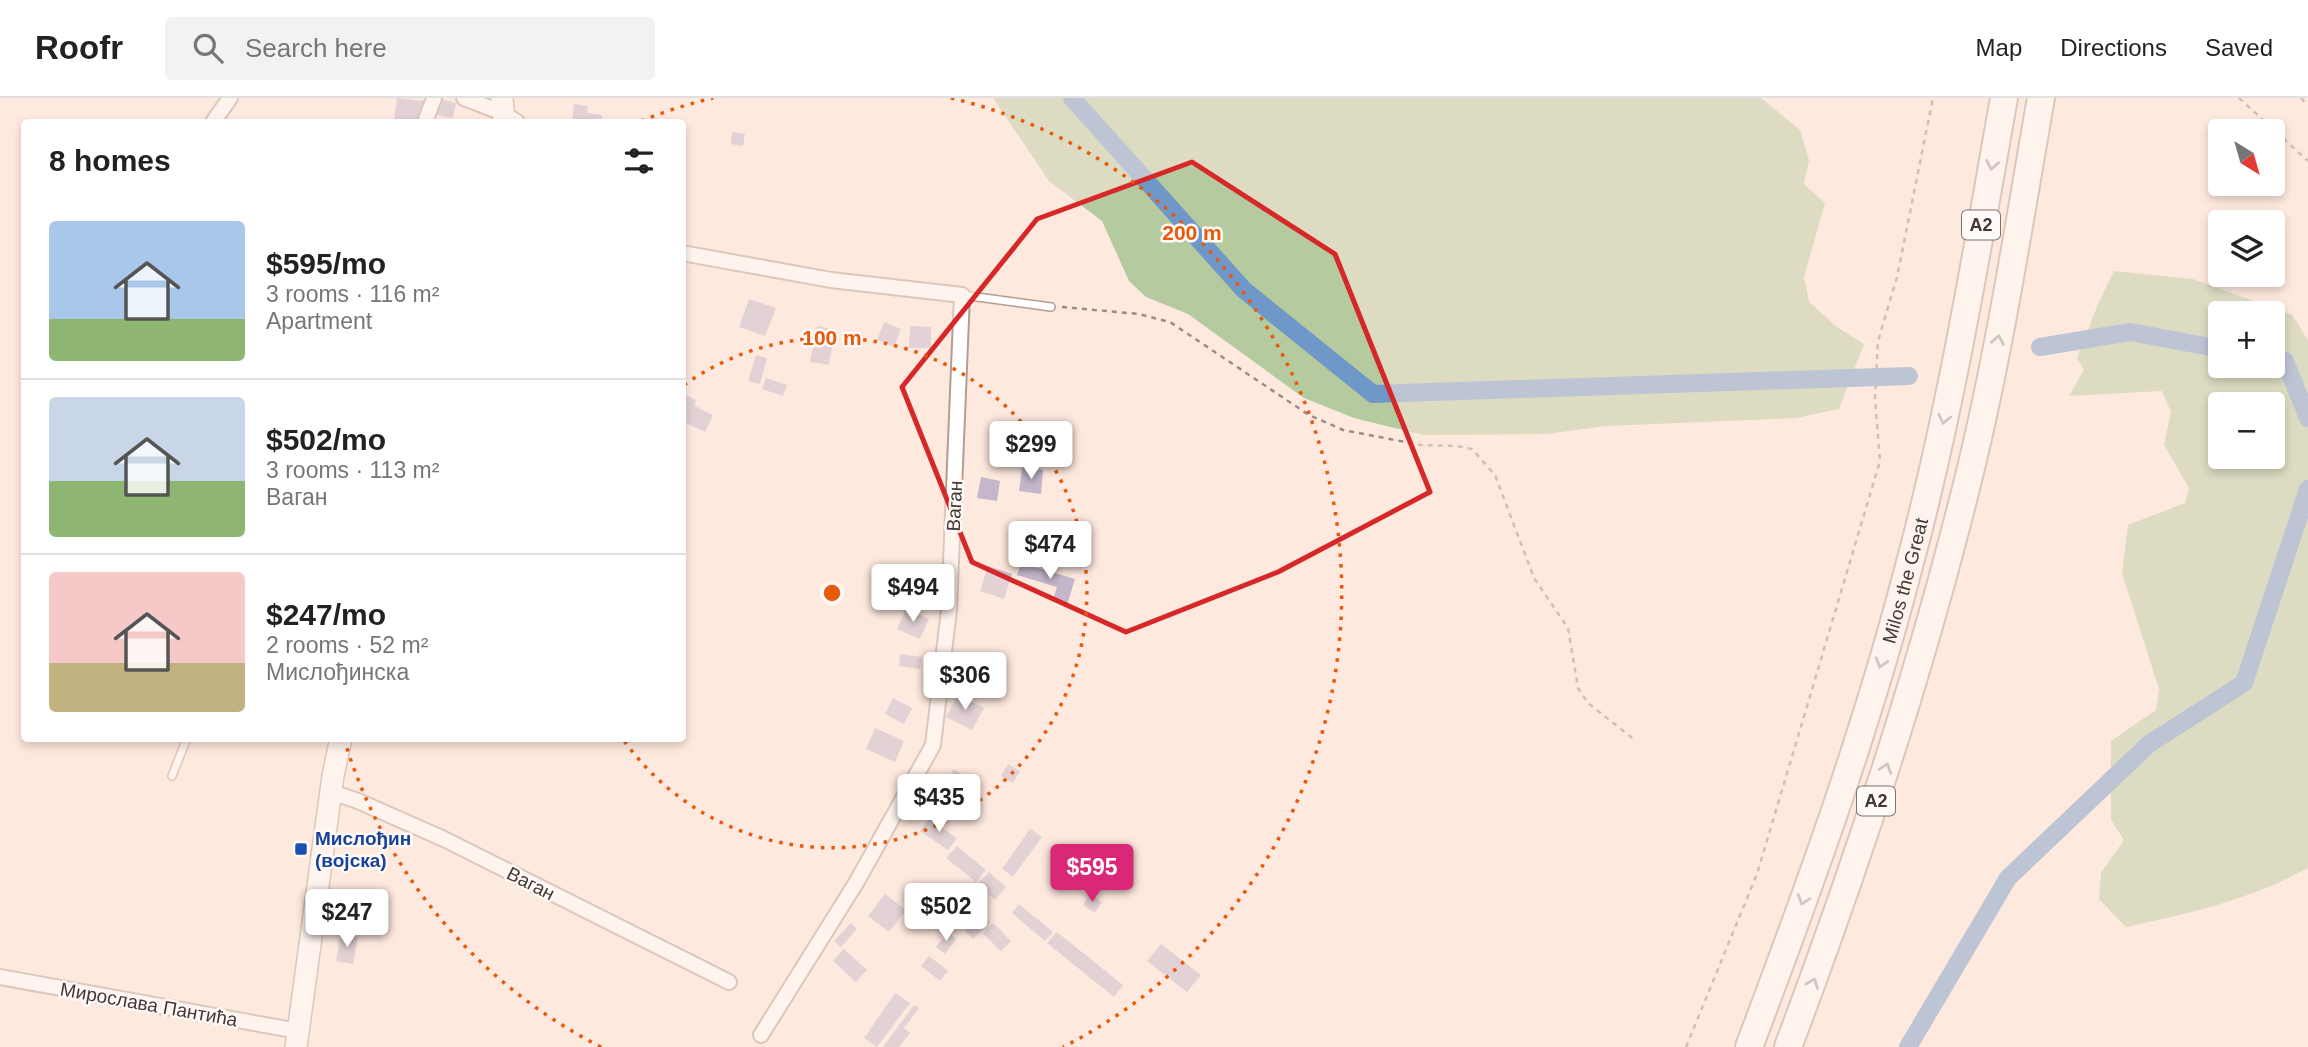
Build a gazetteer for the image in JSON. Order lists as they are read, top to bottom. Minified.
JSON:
{"streets":{"highway":["A2","Milos the Great"],"street":["Ваган","Мирослава Пантића"]},"places":{"transit":["Мислођин (војска)"]},"north":"bottom right","page":{"header":"Roofr","search":"Search here","nav":["Map","Directions","Saved"],"map_buttons":["+","−"],"heading":"8 homes","list":[{"name":"$595/mo","note":"3 rooms · 116 m² · Apartment"},{"name":"$502/mo","note":"3 rooms · 113 m² · Ваган"},{"name":"$247/mo","note":"2 rooms · 52 m² · Мислођинска"}],"price":["$299","$474","$494","$306","$435","$595","$502","$247"]},"rings":["200 m","100 m"]}
